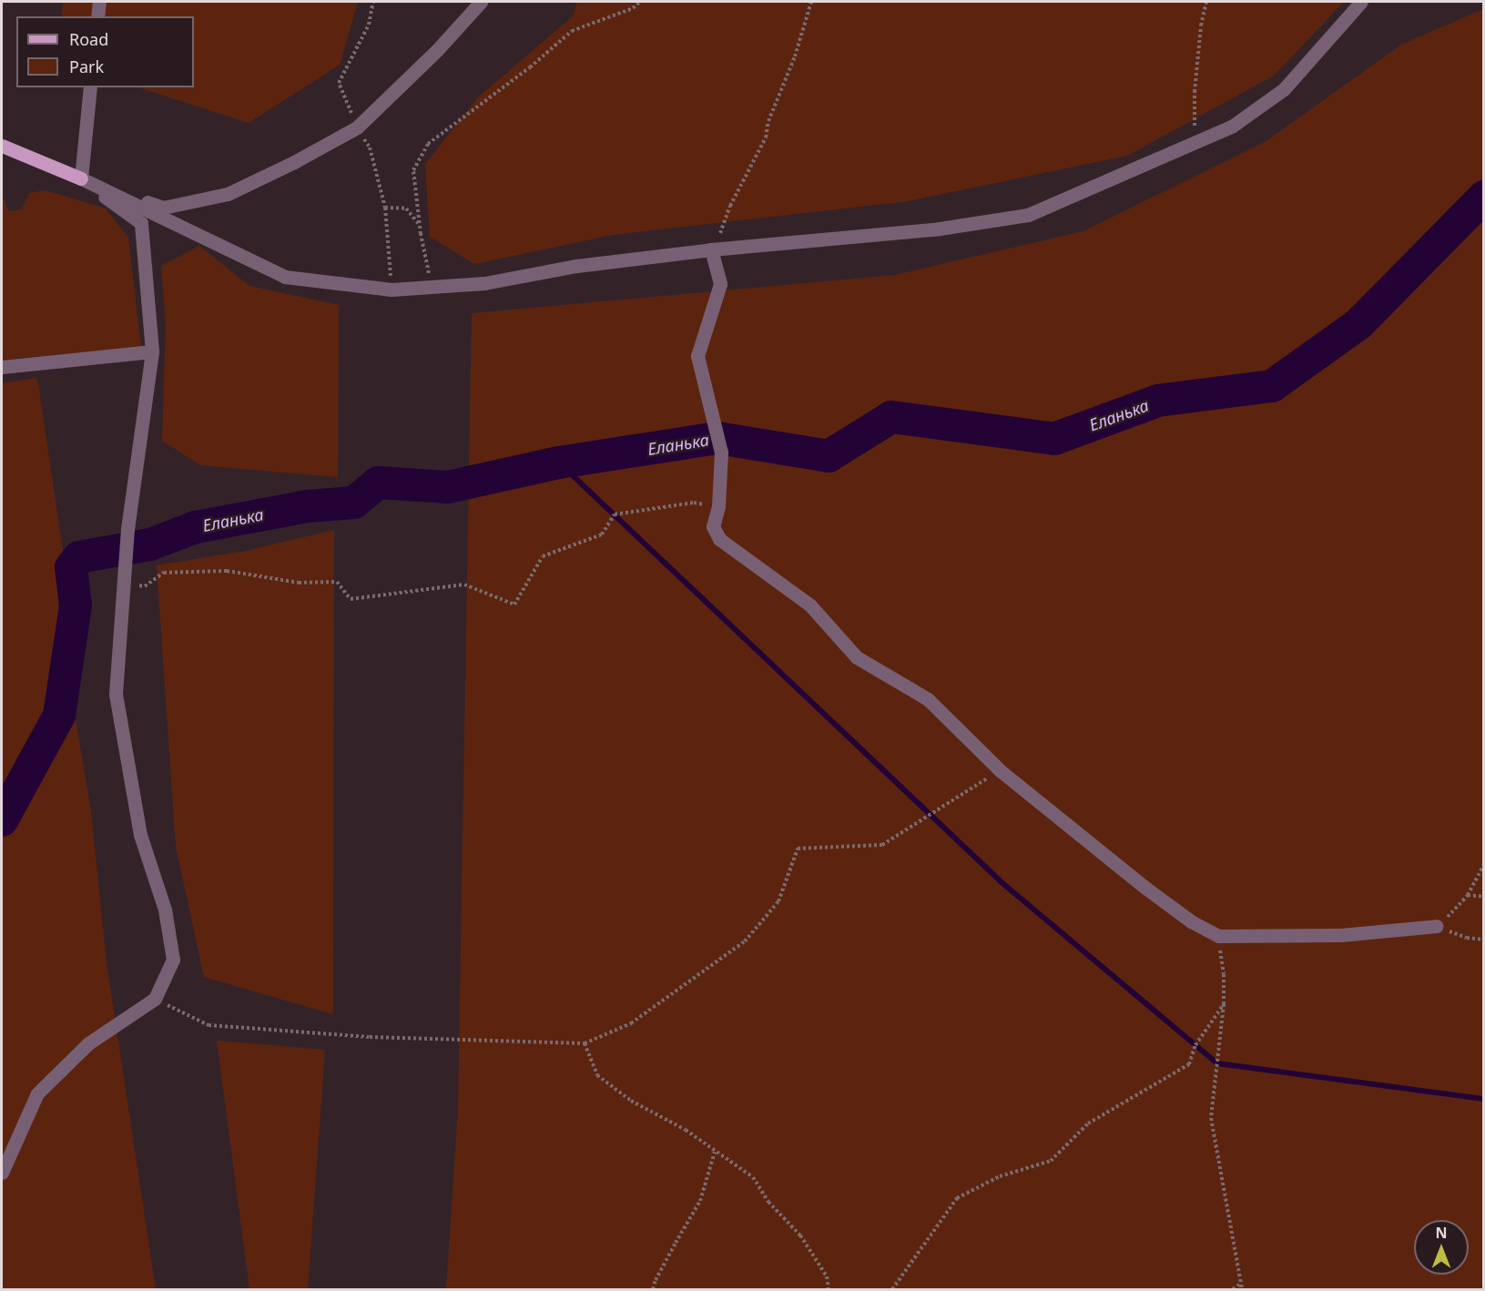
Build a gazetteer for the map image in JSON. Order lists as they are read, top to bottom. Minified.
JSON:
{"water":["Еланька"],"legend":["Road","Park"],"north":"top"}
